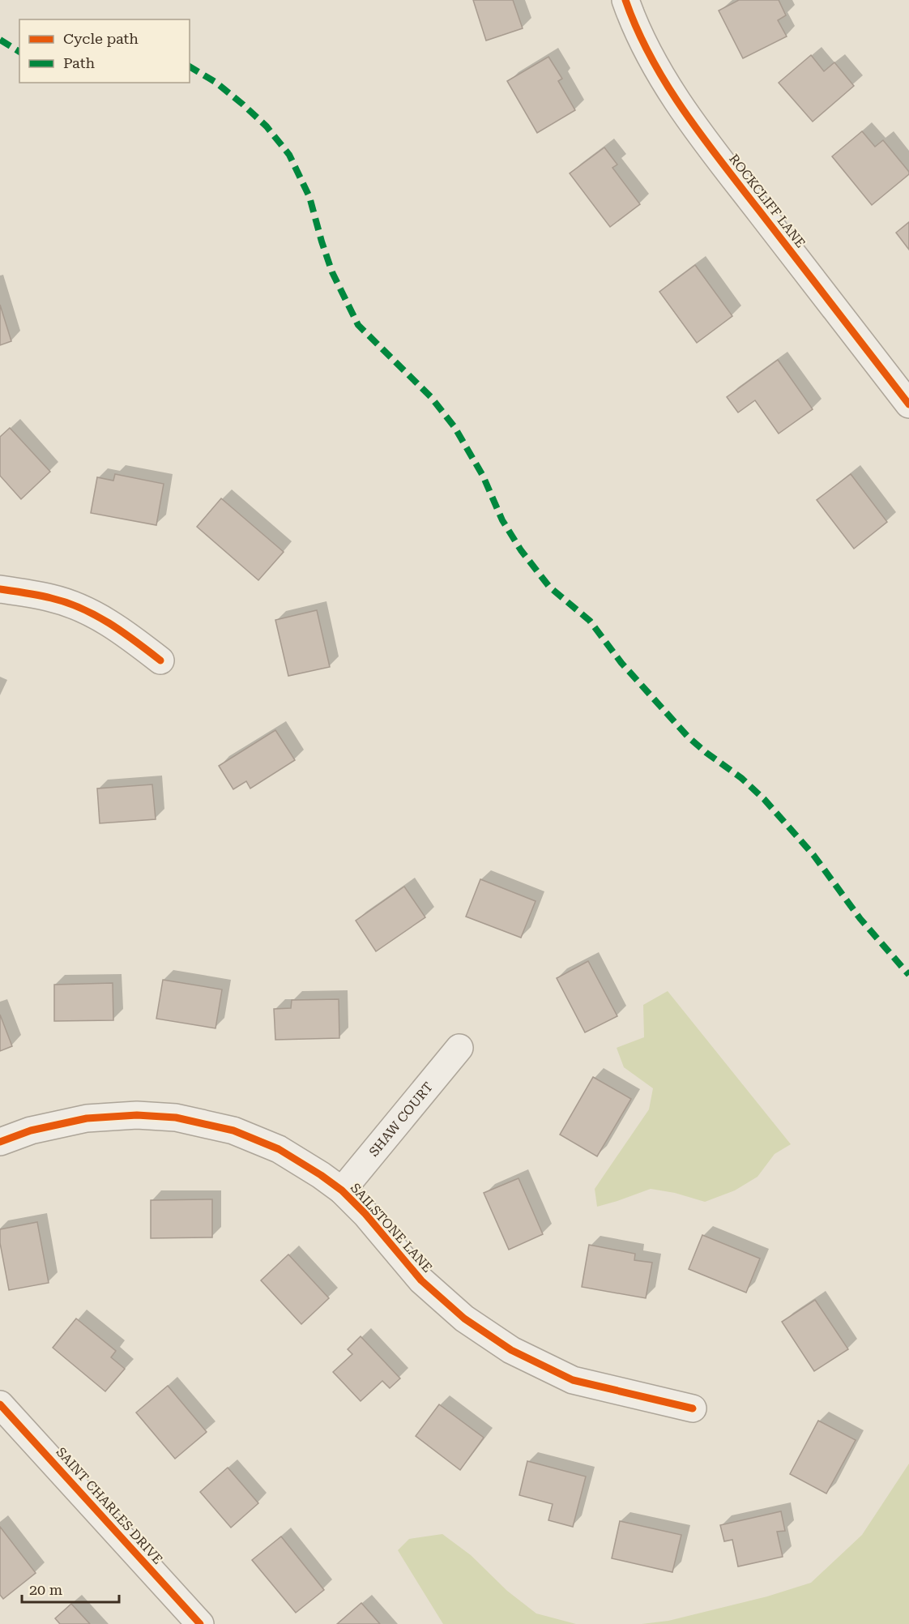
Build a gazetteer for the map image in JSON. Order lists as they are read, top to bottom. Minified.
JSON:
{"streets":{"street":["ROCKCLIFF LANE","SHAW COURT","SAILSTONE LANE","SAINT CHARLES DRIVE"]},"crossings":[["SHAW COURT","SAILSTONE LANE"]],"legend":["Cycle path","Path"],"scale_bar":"20 m"}
